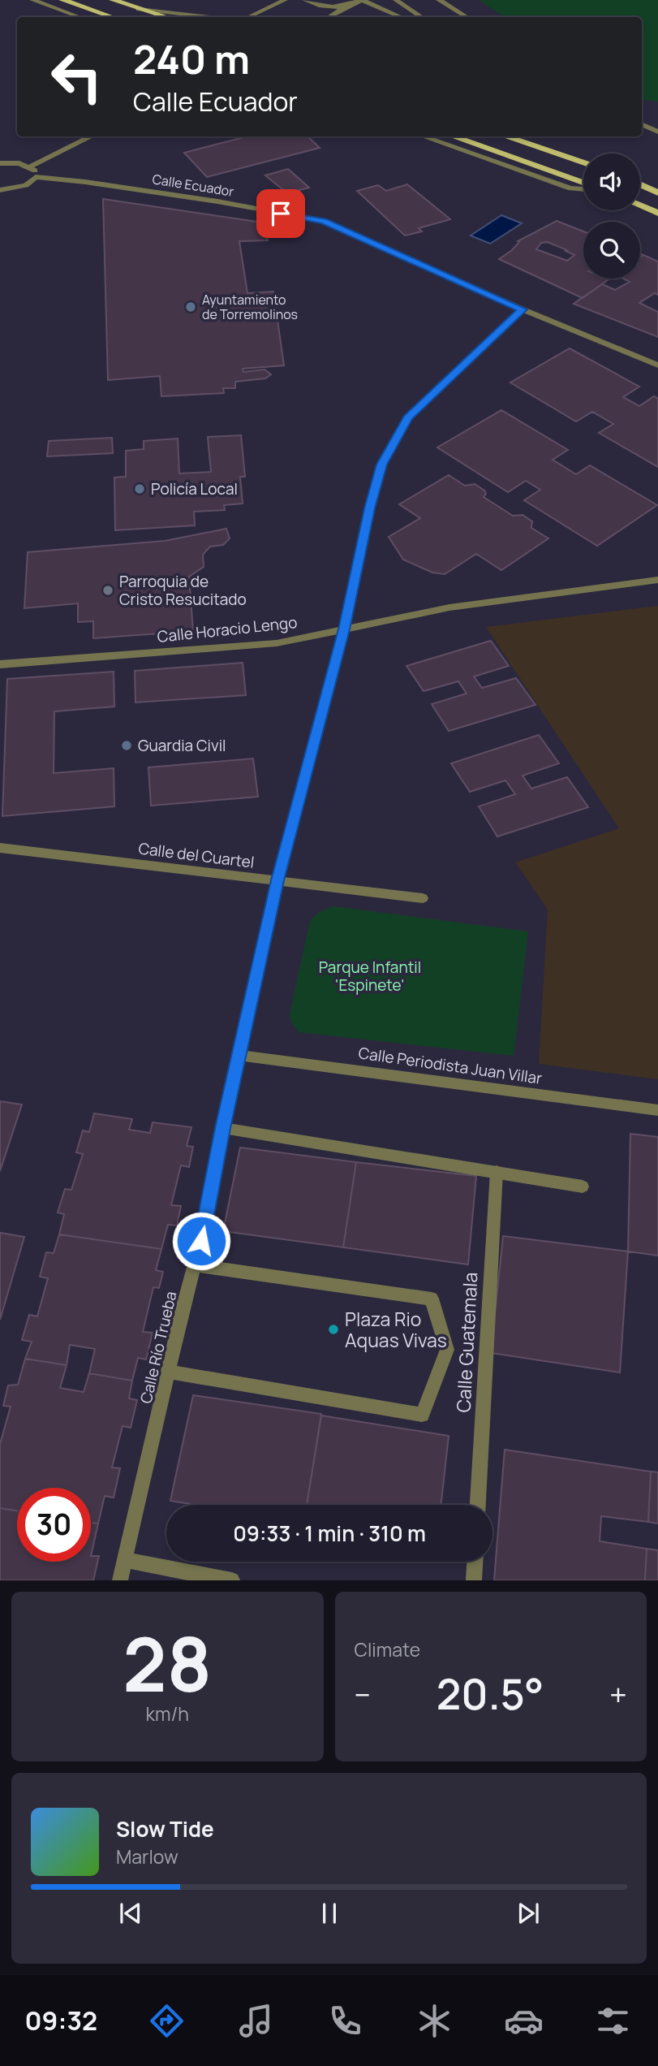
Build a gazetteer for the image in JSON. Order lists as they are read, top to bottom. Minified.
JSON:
{"streets":{"street":["Calle Ecuador","Calle Horacio Lengo","Calle del Cuartel","Calle Periodista Juan Villar","Calle Guatemala","Calle Río Trueba"]},"crossings":[["Calle Ecuador","Calle Río Trueba"],["Calle Horacio Lengo","Calle Río Trueba"],["Calle del Cuartel","Calle Río Trueba"],["Calle Periodista Juan Villar","Calle Río Trueba"]],"parks":["Parque Infantil 'Espinete'"],"places":["Ayuntamiento de Torremolinos","Policía Local","Parroquia de Cristo Resucitado","Guardia Civil","Plaza Rio Aquas Vivas"],"page":{"turn":["240 m","Calle Ecuador"],"limit":"30","trip":"09:33 · 1 min · 310 m","tile":[["28","km/h"],"Climate"],"heat":["−","20.5°","+"],"song":["Slow Tide","Marlow"],"tabs":"09:32"}}
